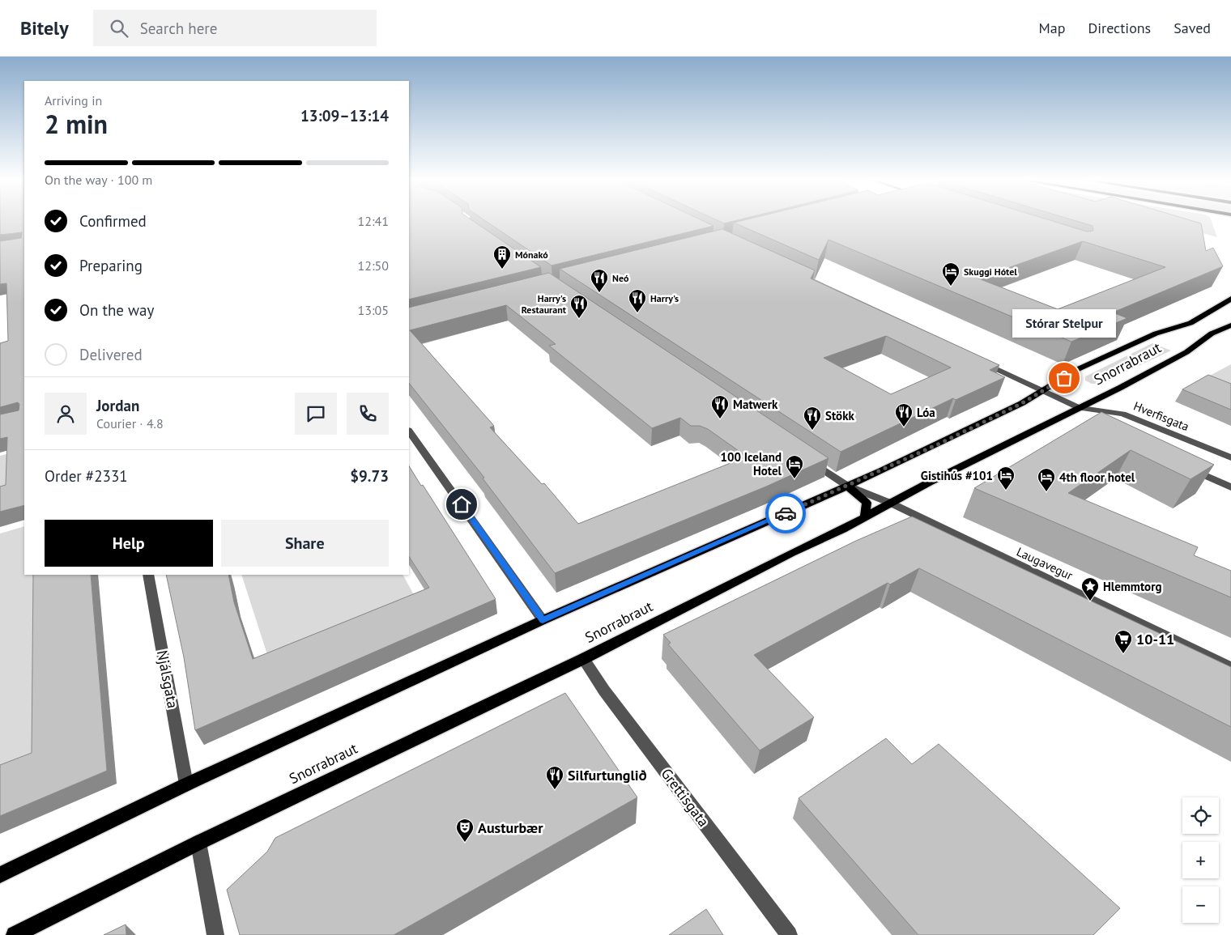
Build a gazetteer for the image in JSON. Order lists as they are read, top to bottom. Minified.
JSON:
{"streets":{"main road":["Snorrabraut","Laugavegur"],"street":["Hverfisgata","Njálsgata","Grettisgata"]},"crossings":[["Snorrabraut","Hverfisgata"],["Snorrabraut","Laugavegur"],["Snorrabraut","Njálsgata"],["Snorrabraut","Grettisgata"]],"places":{"building":["Mónakó"],"hotel":["Skuggi Hótel","100 Iceland Hotel","Gistihús #101","4th floor hotel"],"restaurant":["Neó","Harry's","Harry's Restaurant","Matwerk","Lóa","Stökk","Silfurtunglið"],"other":["Stórar Stelpur"],"place":["Hlemmtorg"],"supermarket":["10-11"],"theatre":["Austurbær"]},"page":{"header":"Bitely","search":"Search here","nav":["Map","Directions","Saved"],"heading":["2 min","Arriving in","13:09–13:14"],"panel":["Jordan","Courier · 4.8","Order #2331","$9.73"],"bar":"On the way · 100 m","list":[["Confirmed","12:41"],["Preparing","12:50"],["On the way","13:05"],"Delivered"],"bubble":"Stórar Stelpur","buttons":["Help","Share"],"map_buttons":["+","−"]}}
